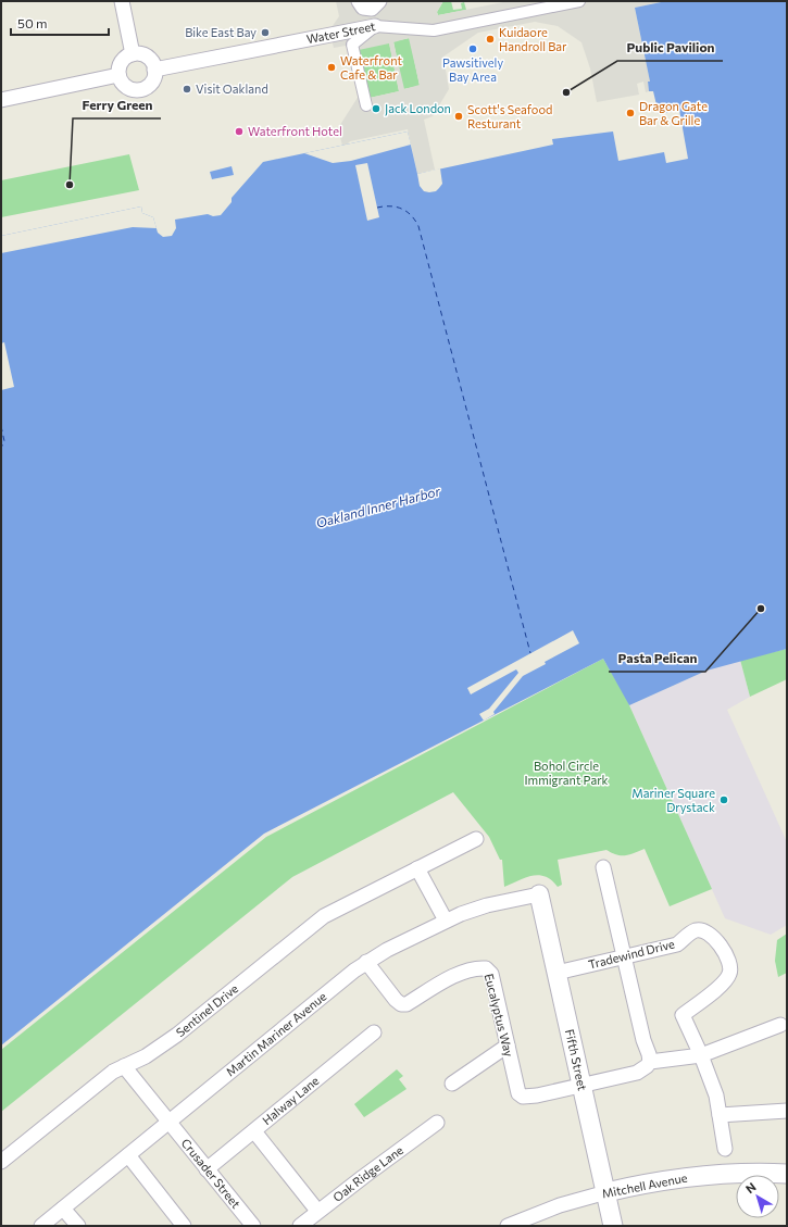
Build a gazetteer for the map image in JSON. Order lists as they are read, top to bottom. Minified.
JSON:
{"streets":{"street":["Water Street","Tradewind Drive","Sentinel Drive","Eucalyptus Way","Martin Mariner Avenue","Fifth Street","Halway Lane","Crusader Street","Oak Ridge Lane","Mitchell Avenue"]},"crossings":[["Tradewind Drive","Fifth Street"],["Sentinel Drive","Crusader Street"],["Eucalyptus Way","Martin Mariner Avenue"],["Eucalyptus Way","Fifth Street"],["Martin Mariner Avenue","Fifth Street"],["Martin Mariner Avenue","Crusader Street"],["Fifth Street","Mitchell Avenue"],["Halway Lane","Crusader Street"]],"water":["Oakland Inner Harbor"],"parks":["Bohol Circle Immigrant Park"],"places":["Bike East Bay","Kuidaore Handroll Bar","Pawsitively Bay Area","Waterfront Cafe & Bar","Visit Oakland","Public Pavilion","Jack London","Dragon Gate Bar & Grille","Scott's Seafood Resturant","Waterfront Hotel","Ferry Green","Pasta Pelican","Mariner Square Drystack"],"scale_bar":"50 m","north":"top left"}
